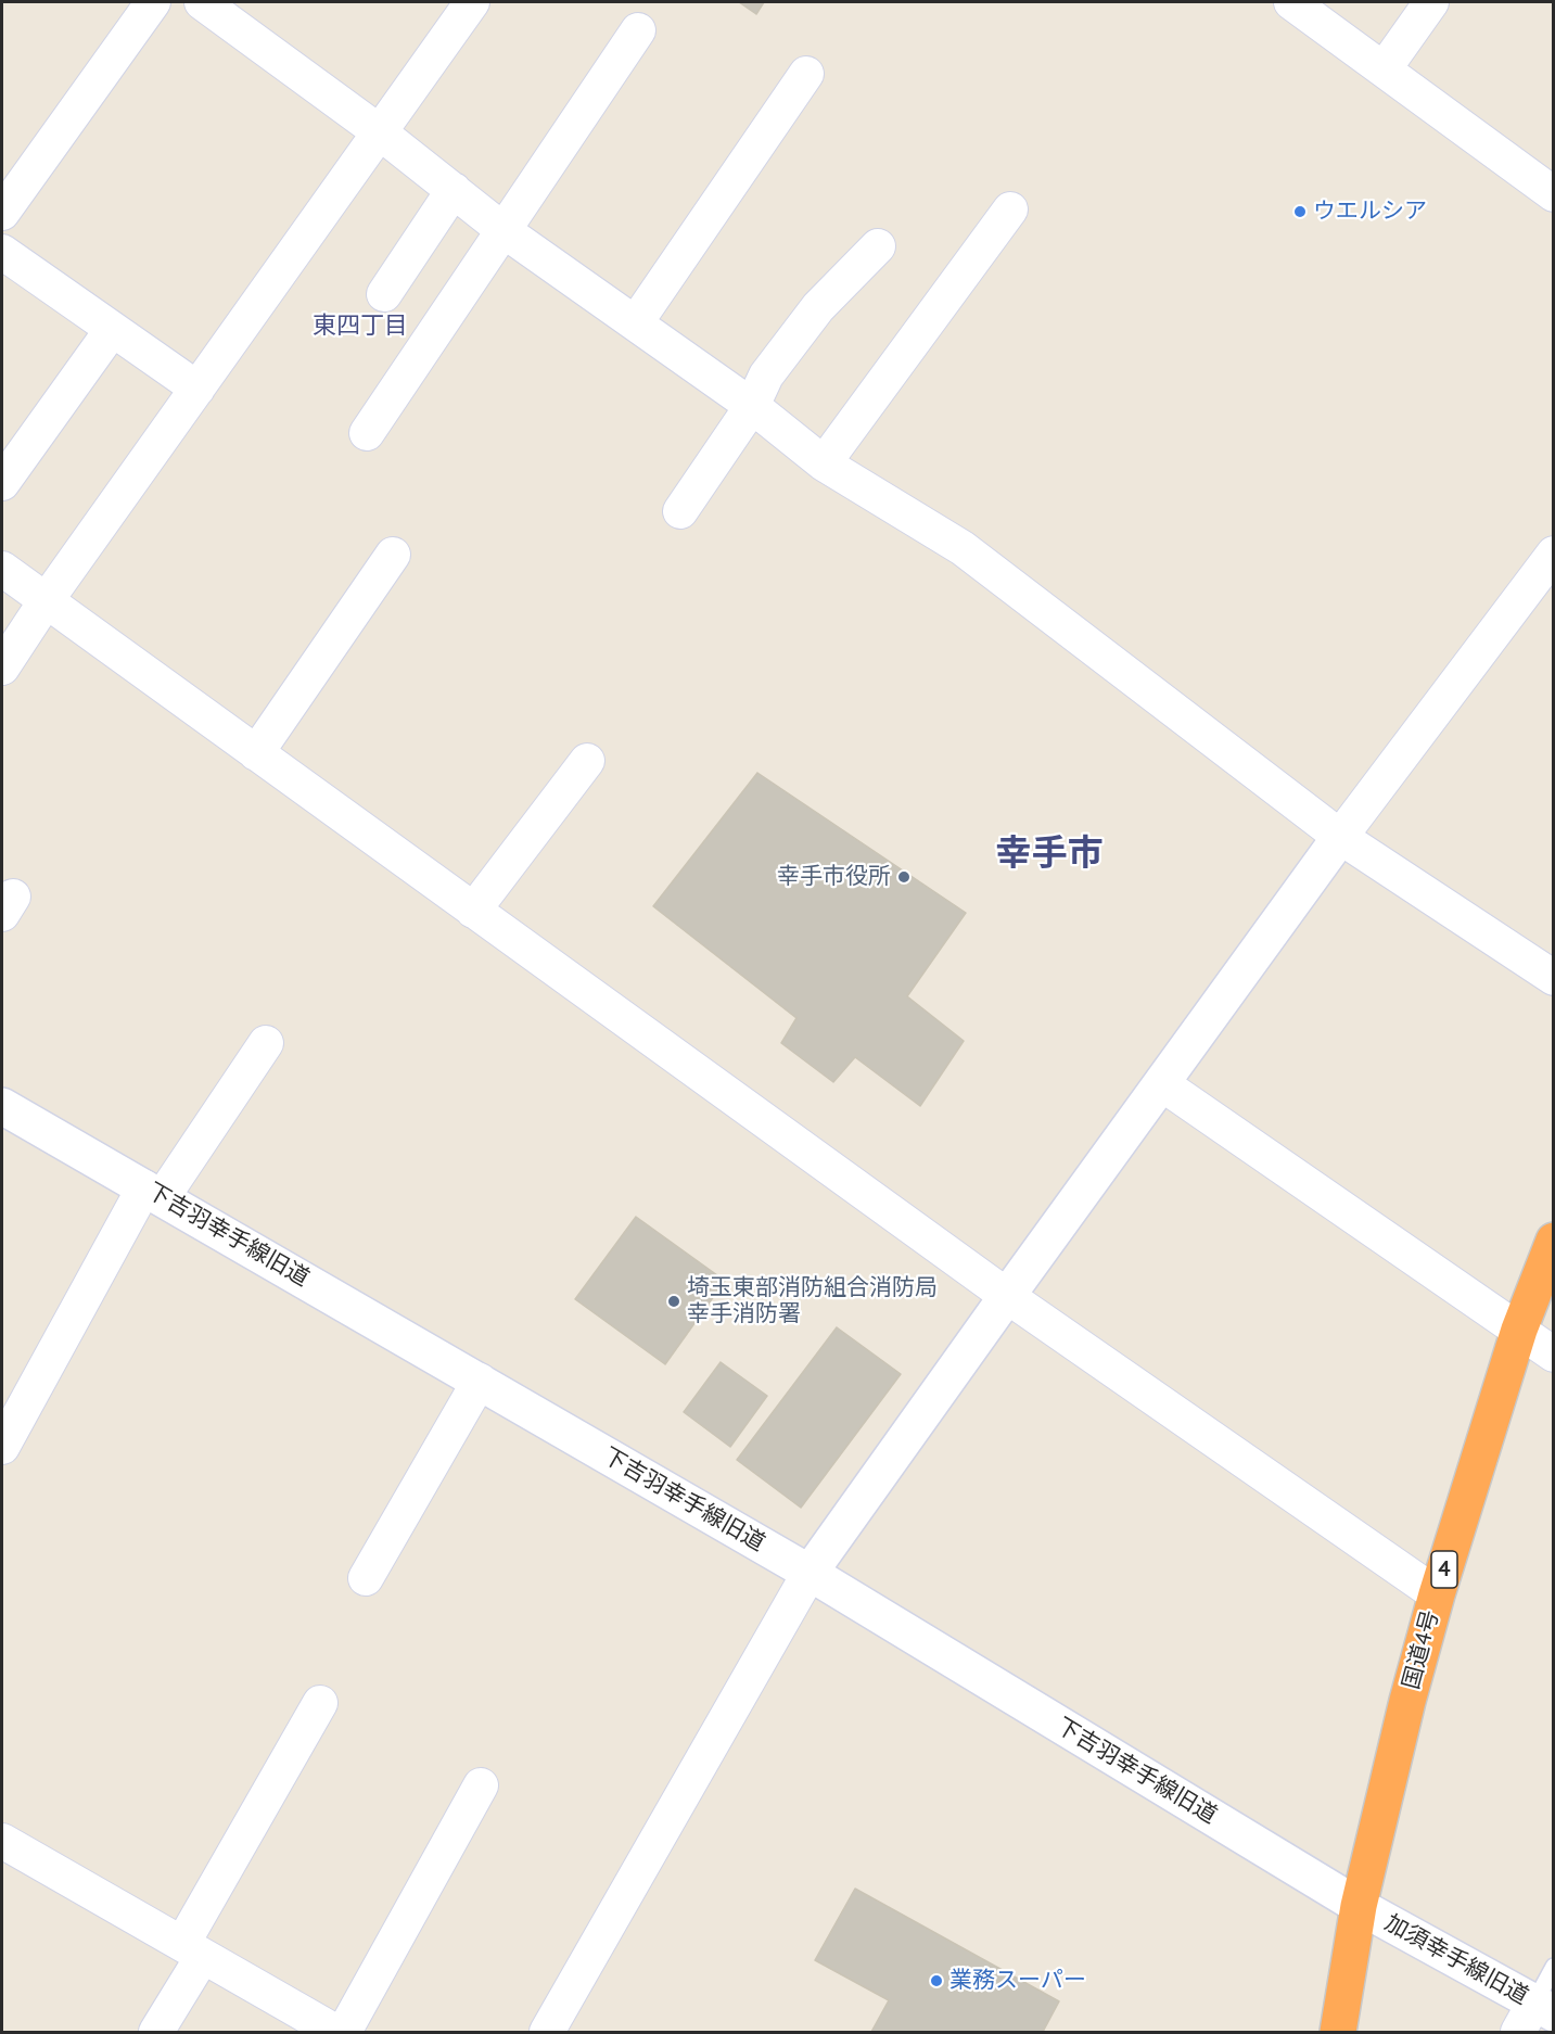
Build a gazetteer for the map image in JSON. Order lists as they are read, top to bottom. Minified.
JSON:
{"streets":{"highway":["4","国道4号"],"street":["下吉羽幸手線旧道","加須幸手線旧道"]},"crossings":[["下吉羽幸手線旧道","国道4号"],["下吉羽幸手線旧道","加須幸手線旧道"],["国道4号","加須幸手線旧道"]],"districts":["東四丁目","幸手市"],"places":["ウエルシア","幸手市役所","埼玉東部消防組合消防局 幸手消防署","業務スーパー"]}
